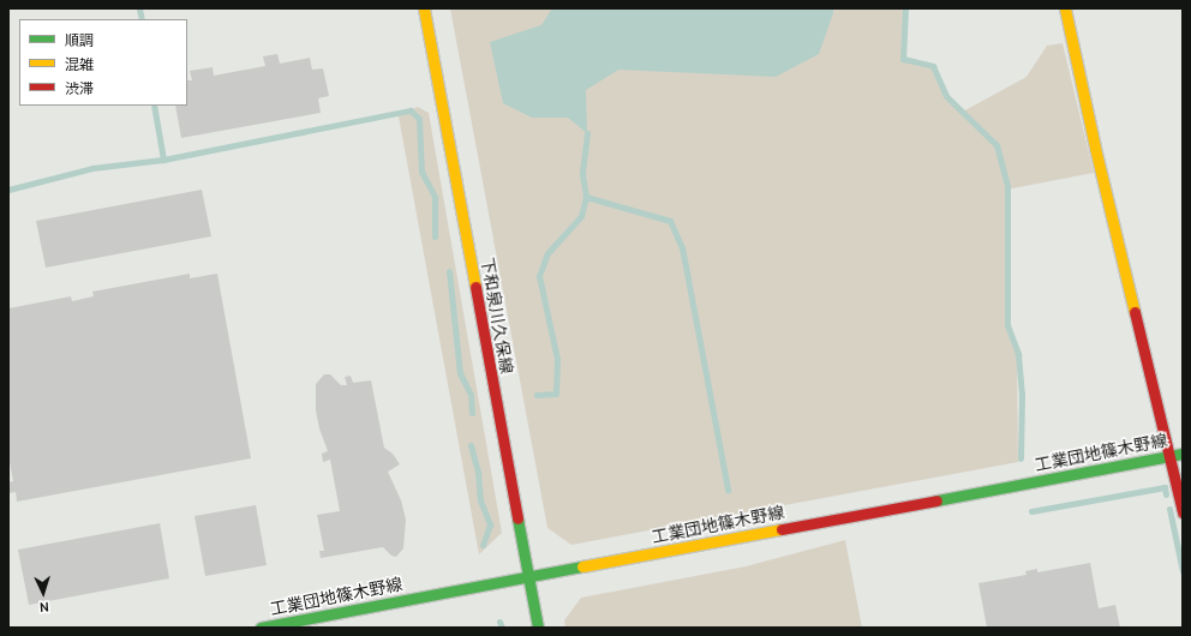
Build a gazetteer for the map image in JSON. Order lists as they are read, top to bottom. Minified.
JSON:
{"streets":{"street":["下和泉川久保線","工業団地篠木野線"]},"crossings":[["下和泉川久保線","工業団地篠木野線"]],"legend":["順調","混雑","渋滞"],"north":"bottom"}
